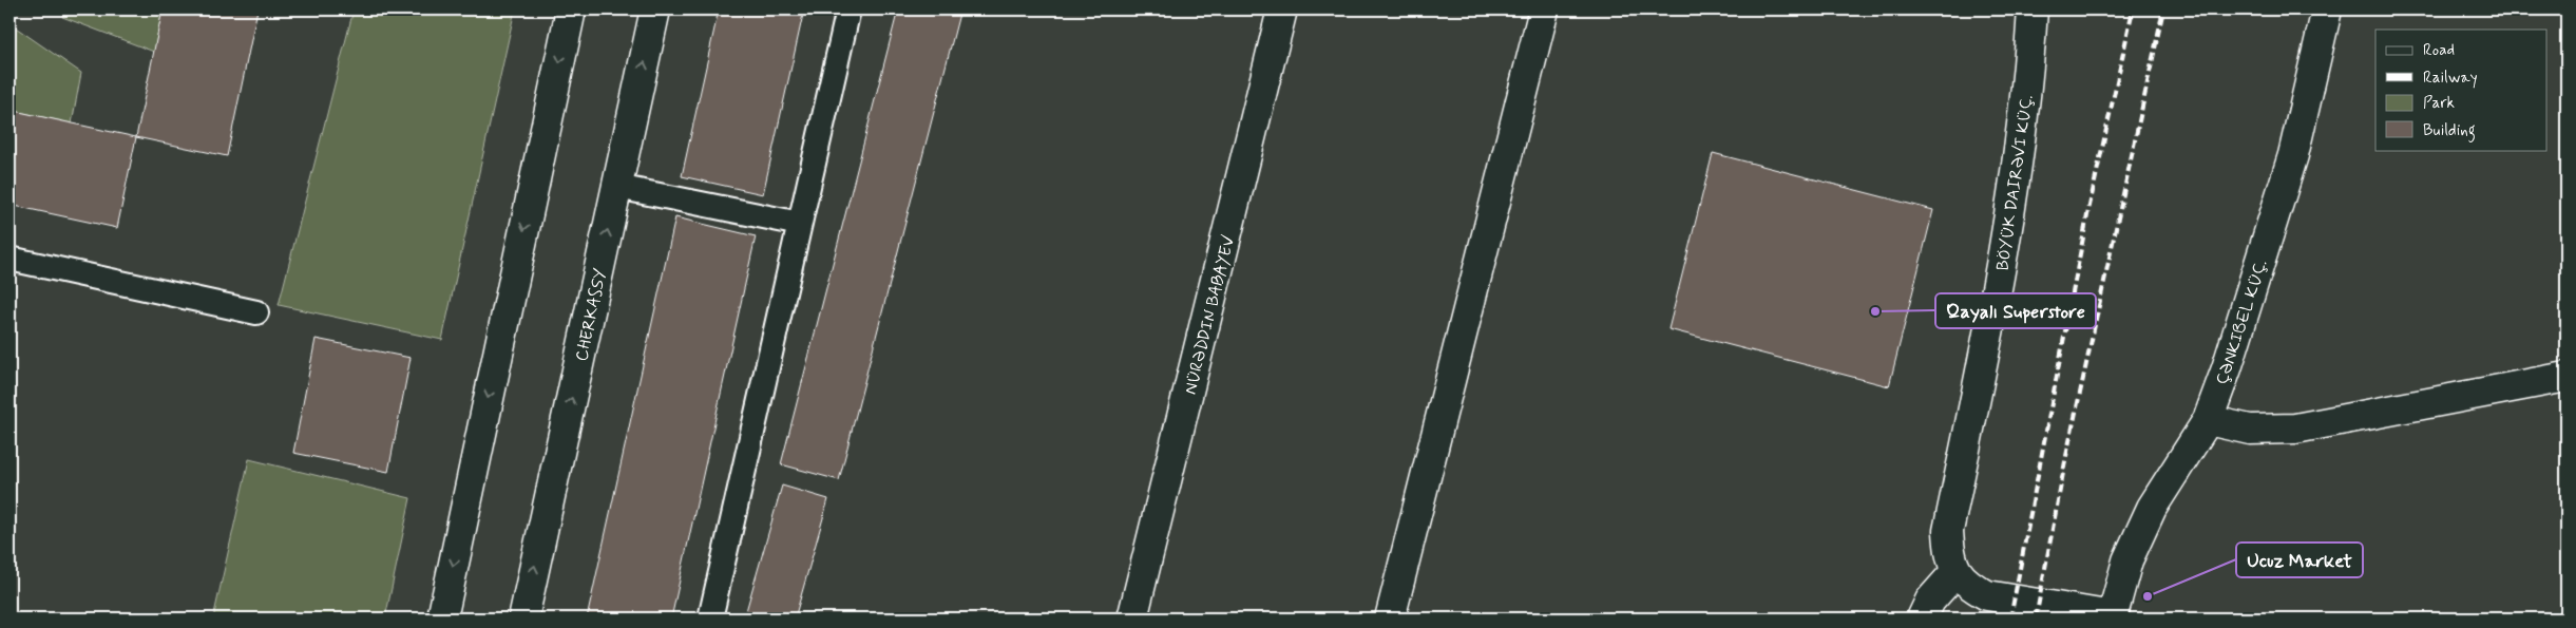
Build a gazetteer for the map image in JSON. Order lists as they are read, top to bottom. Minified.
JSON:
{"streets":{"street":["BÖYÜK DAIRƏVI KÜÇ.","CHERKASSY","NÜRƏDDIN BABAYEV","ÇƏNKIBEL KÜÇ."]},"places":["Qayalı Superstore","Ucuz Market"],"legend":["Road","Railway","Park","Building"]}
